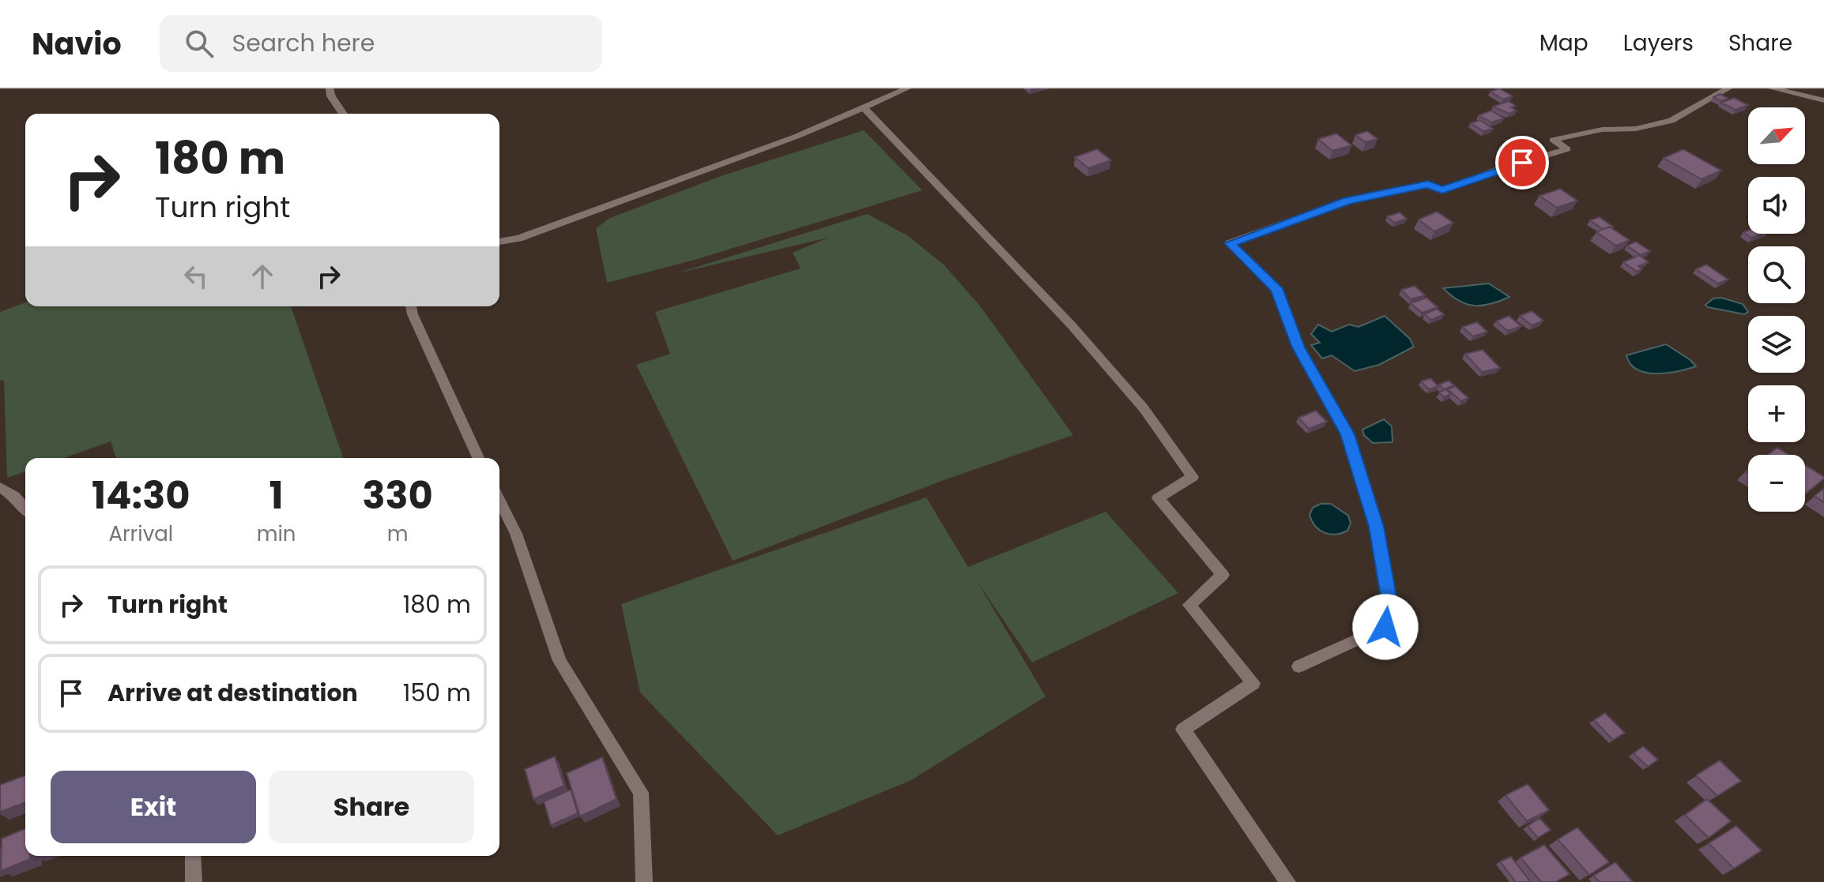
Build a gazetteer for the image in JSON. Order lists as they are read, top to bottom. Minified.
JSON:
{"north":"top right","page":{"header":"Navio","search":"Search here","nav":["Map","Layers","Share"],"map_buttons":["+","−"],"turn":["180 m","Turn right"],"eta":["14:30","Arrival","1","min","330","m"],"list":[{"name":"Turn right","value":"180 m"},{"name":"Arrive at destination","value":"150 m"}],"buttons":["Exit","Share"]}}
